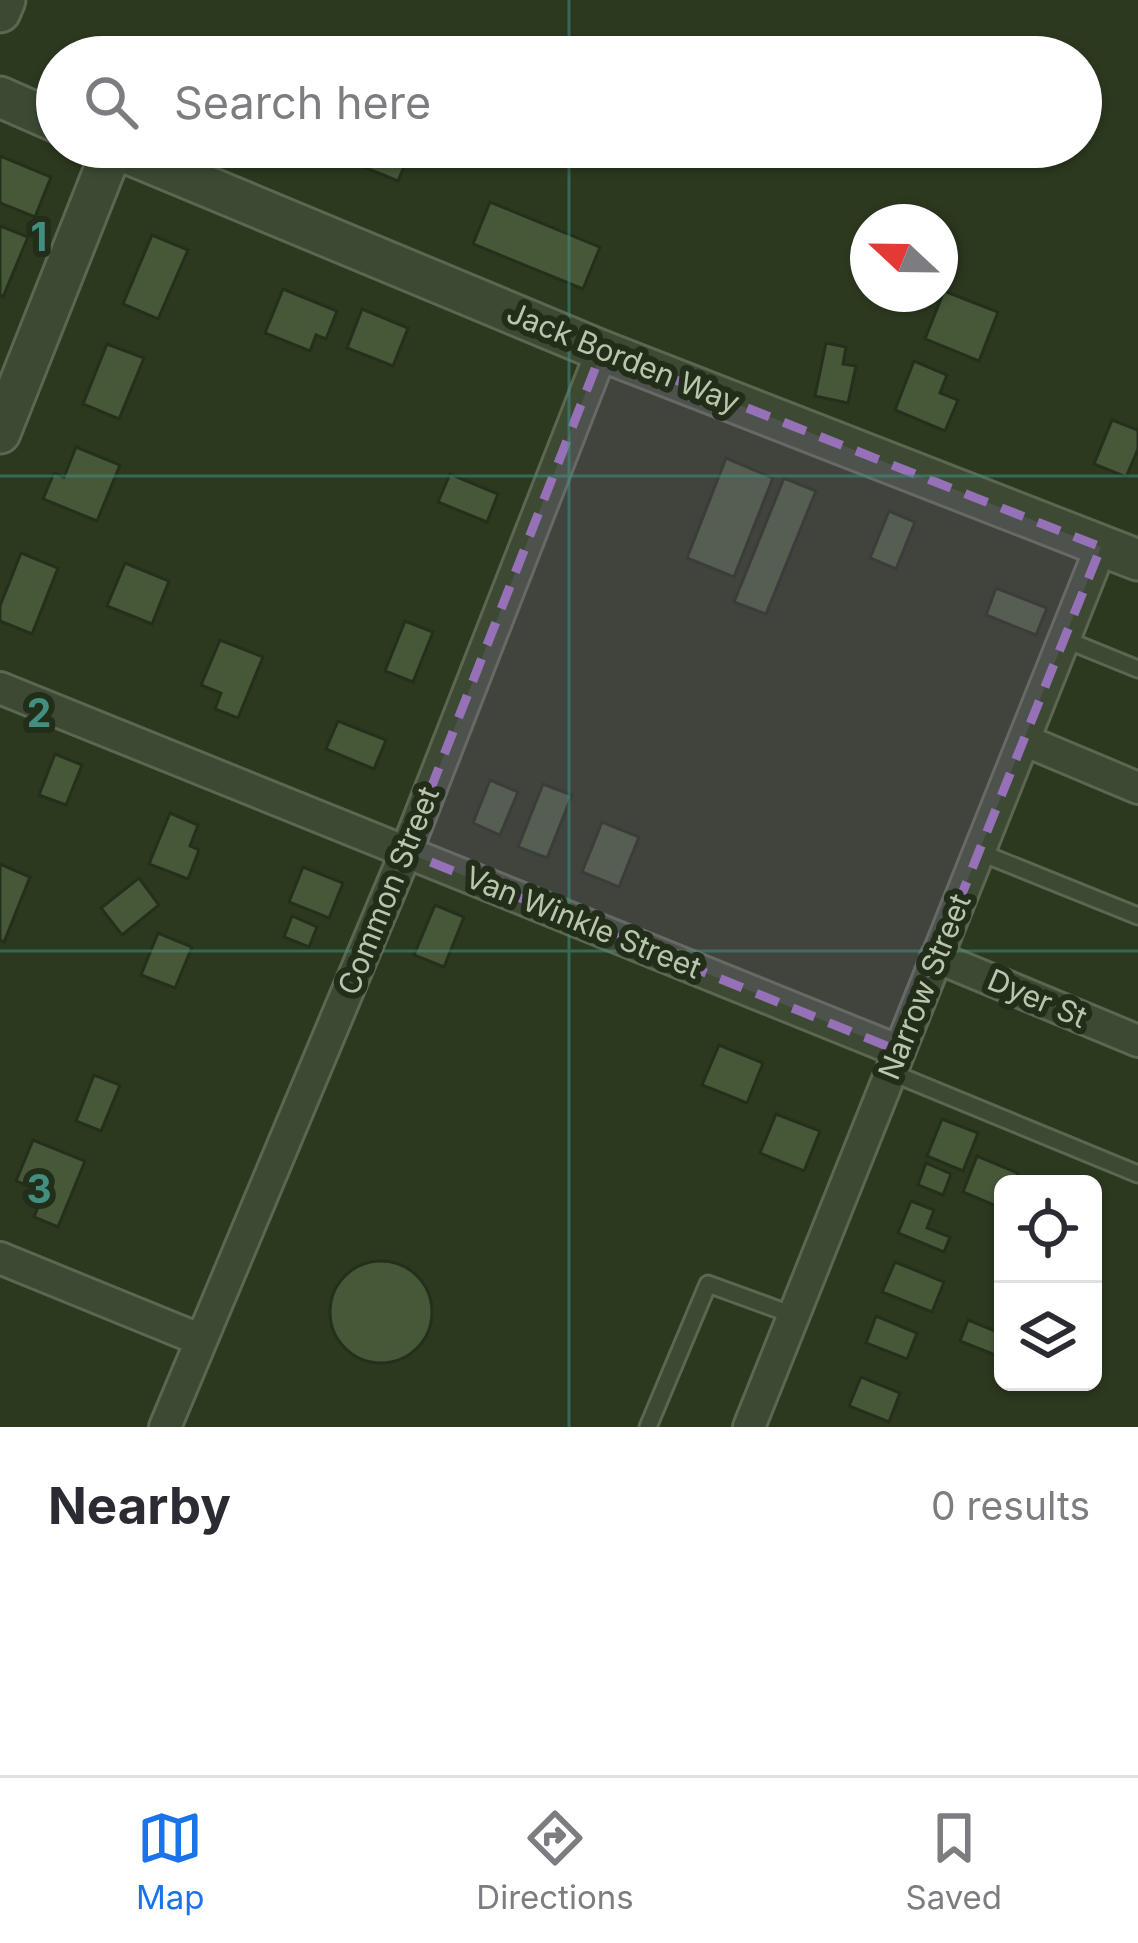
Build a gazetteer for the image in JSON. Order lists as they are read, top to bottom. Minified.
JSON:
{"streets":{"street":["Jack Borden Way","Common Street","Van Winkle Street","Narrow Street","Dyer St"]},"crossings":[["Jack Borden Way","Common Street"],["Jack Borden Way","Narrow Street"],["Common Street","Van Winkle Street"],["Van Winkle Street","Narrow Street"],["Narrow Street","Dyer St"]],"north":"left","page":{"search":"Search here","heading":["Nearby","0 results"],"nav":["Map","Directions","Saved"]},"grid":{"rows":["1","2","3"]}}
